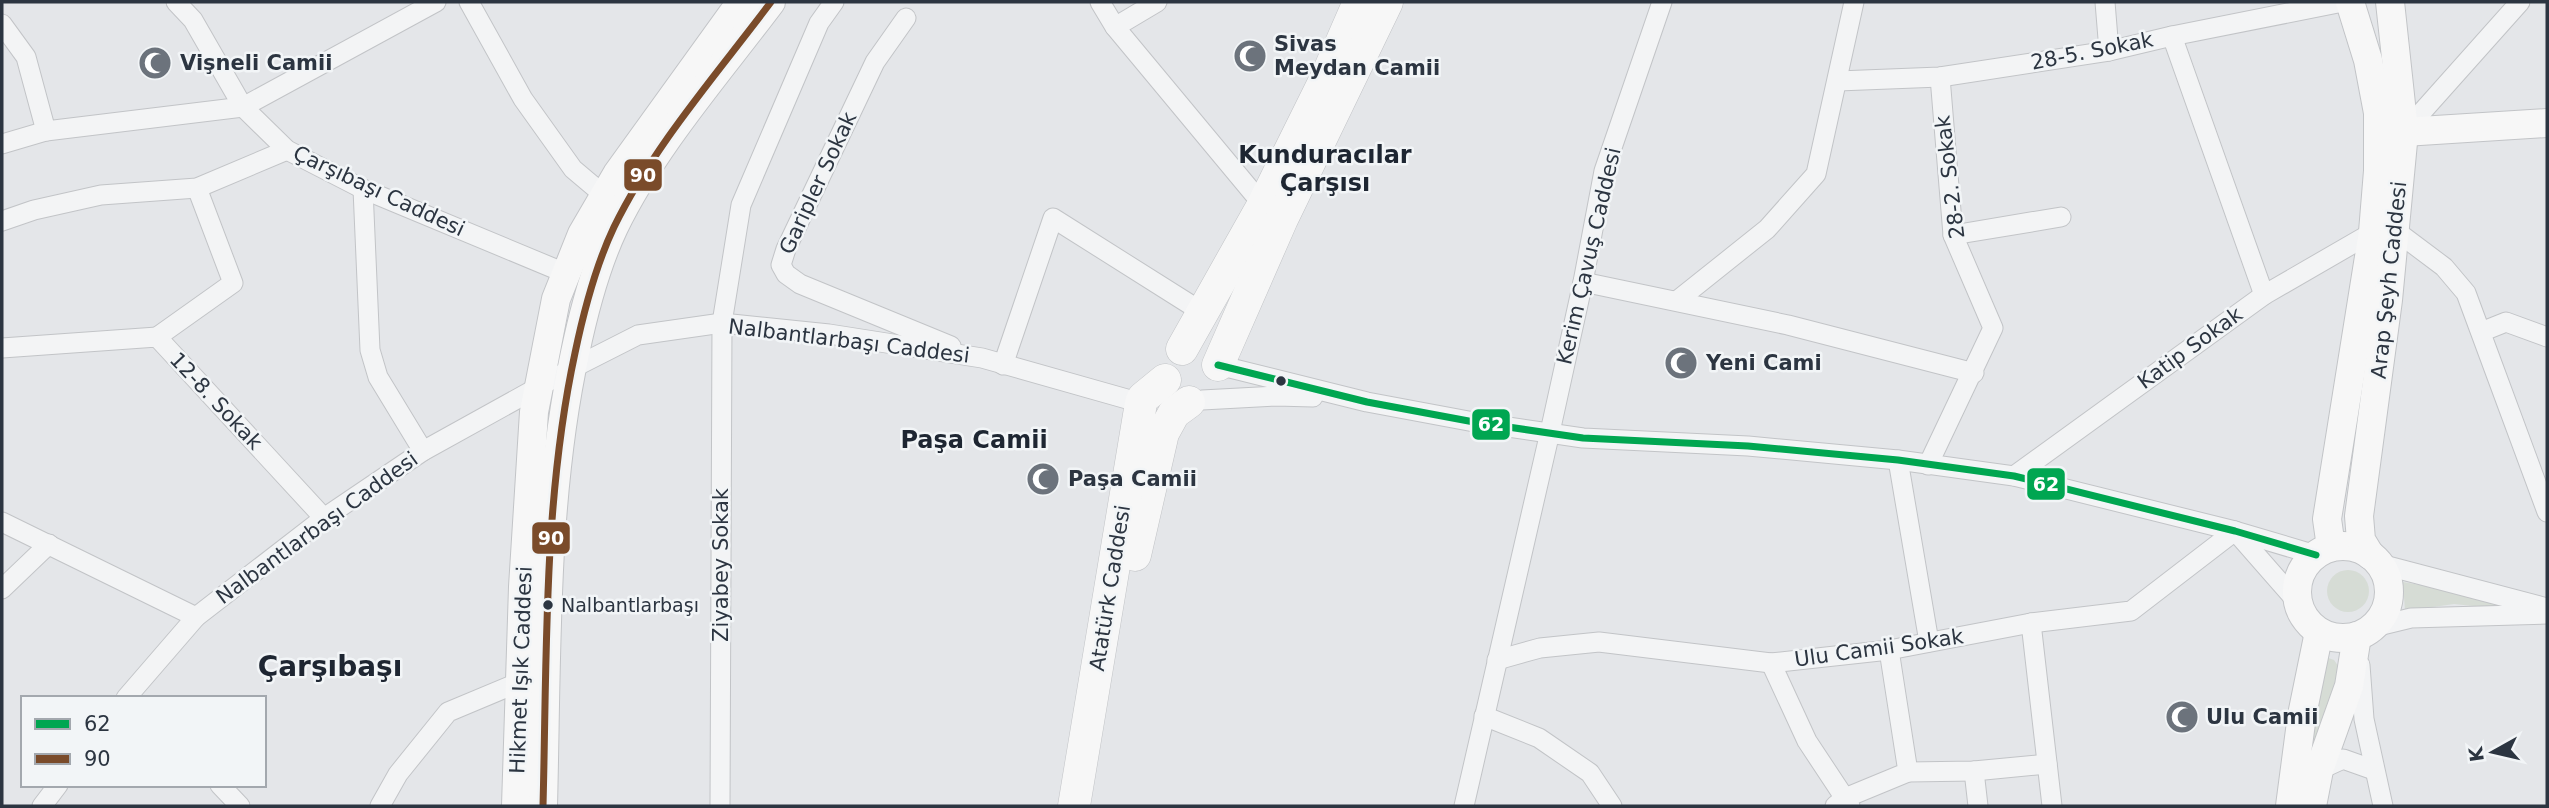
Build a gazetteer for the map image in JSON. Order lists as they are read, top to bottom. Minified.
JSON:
{"streets":{"main road":["Atatürk Caddesi"],"street":["28-5. Sokak","28-2. Sokak","Garipler Sokak","Çarşıbaşı Caddesi","Kerim Çavuş Caddesi","Arap Şeyh Caddesi","Nalbantlarbaşı Caddesi","Katip Sokak","12-8. Sokak","Ziyabey Sokak","Ulu Camii Sokak","Hikmet Işık Caddesi"]},"crossings":[["28-5. Sokak","28-2. Sokak"],["Garipler Sokak","Nalbantlarbaşı Caddesi"],["Çarşıbaşı Caddesi","Hikmet Işık Caddesi"],["Kerim Çavuş Caddesi","Ulu Camii Sokak"],["Arap Şeyh Caddesi","Katip Sokak"],["Nalbantlarbaşı Caddesi","12-8. Sokak"],["Nalbantlarbaşı Caddesi","Ziyabey Sokak"],["Nalbantlarbaşı Caddesi","Atatürk Caddesi"],["Nalbantlarbaşı Caddesi","Hikmet Işık Caddesi"]],"districts":["Kunduracılar Çarşısı","Paşa Camii","Çarşıbaşı"],"places":{"mosque":["Sivas Meydan Camii","Vişneli Camii","Yeni Cami","Paşa Camii","Ulu Camii"],"other":["Nalbantlarbaşı"]},"lines":["transit line 90","transit line 62"],"legend":["62","90"],"north":"left"}
